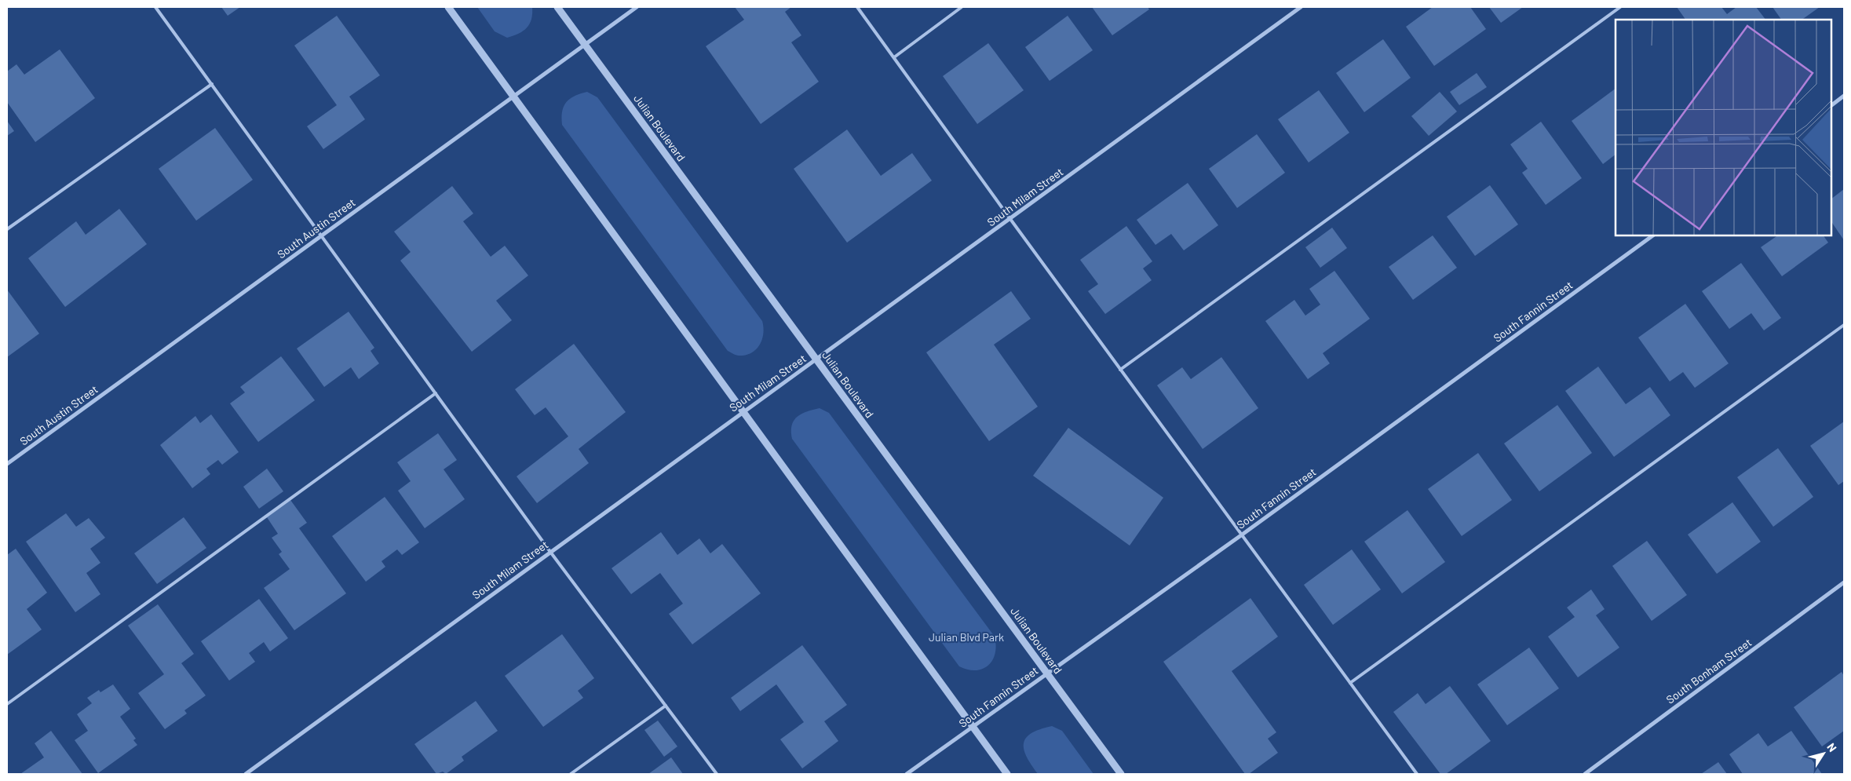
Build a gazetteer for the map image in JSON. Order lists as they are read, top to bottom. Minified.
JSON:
{"streets":{"street":["Julian Boulevard","South Milam Street","South Austin Street","South Fannin Street","South Bonham Street"]},"crossings":[["Julian Boulevard","South Milam Street"],["Julian Boulevard","South Austin Street"],["Julian Boulevard","South Fannin Street"]],"parks":["Julian Blvd Park"],"north":"top right"}
